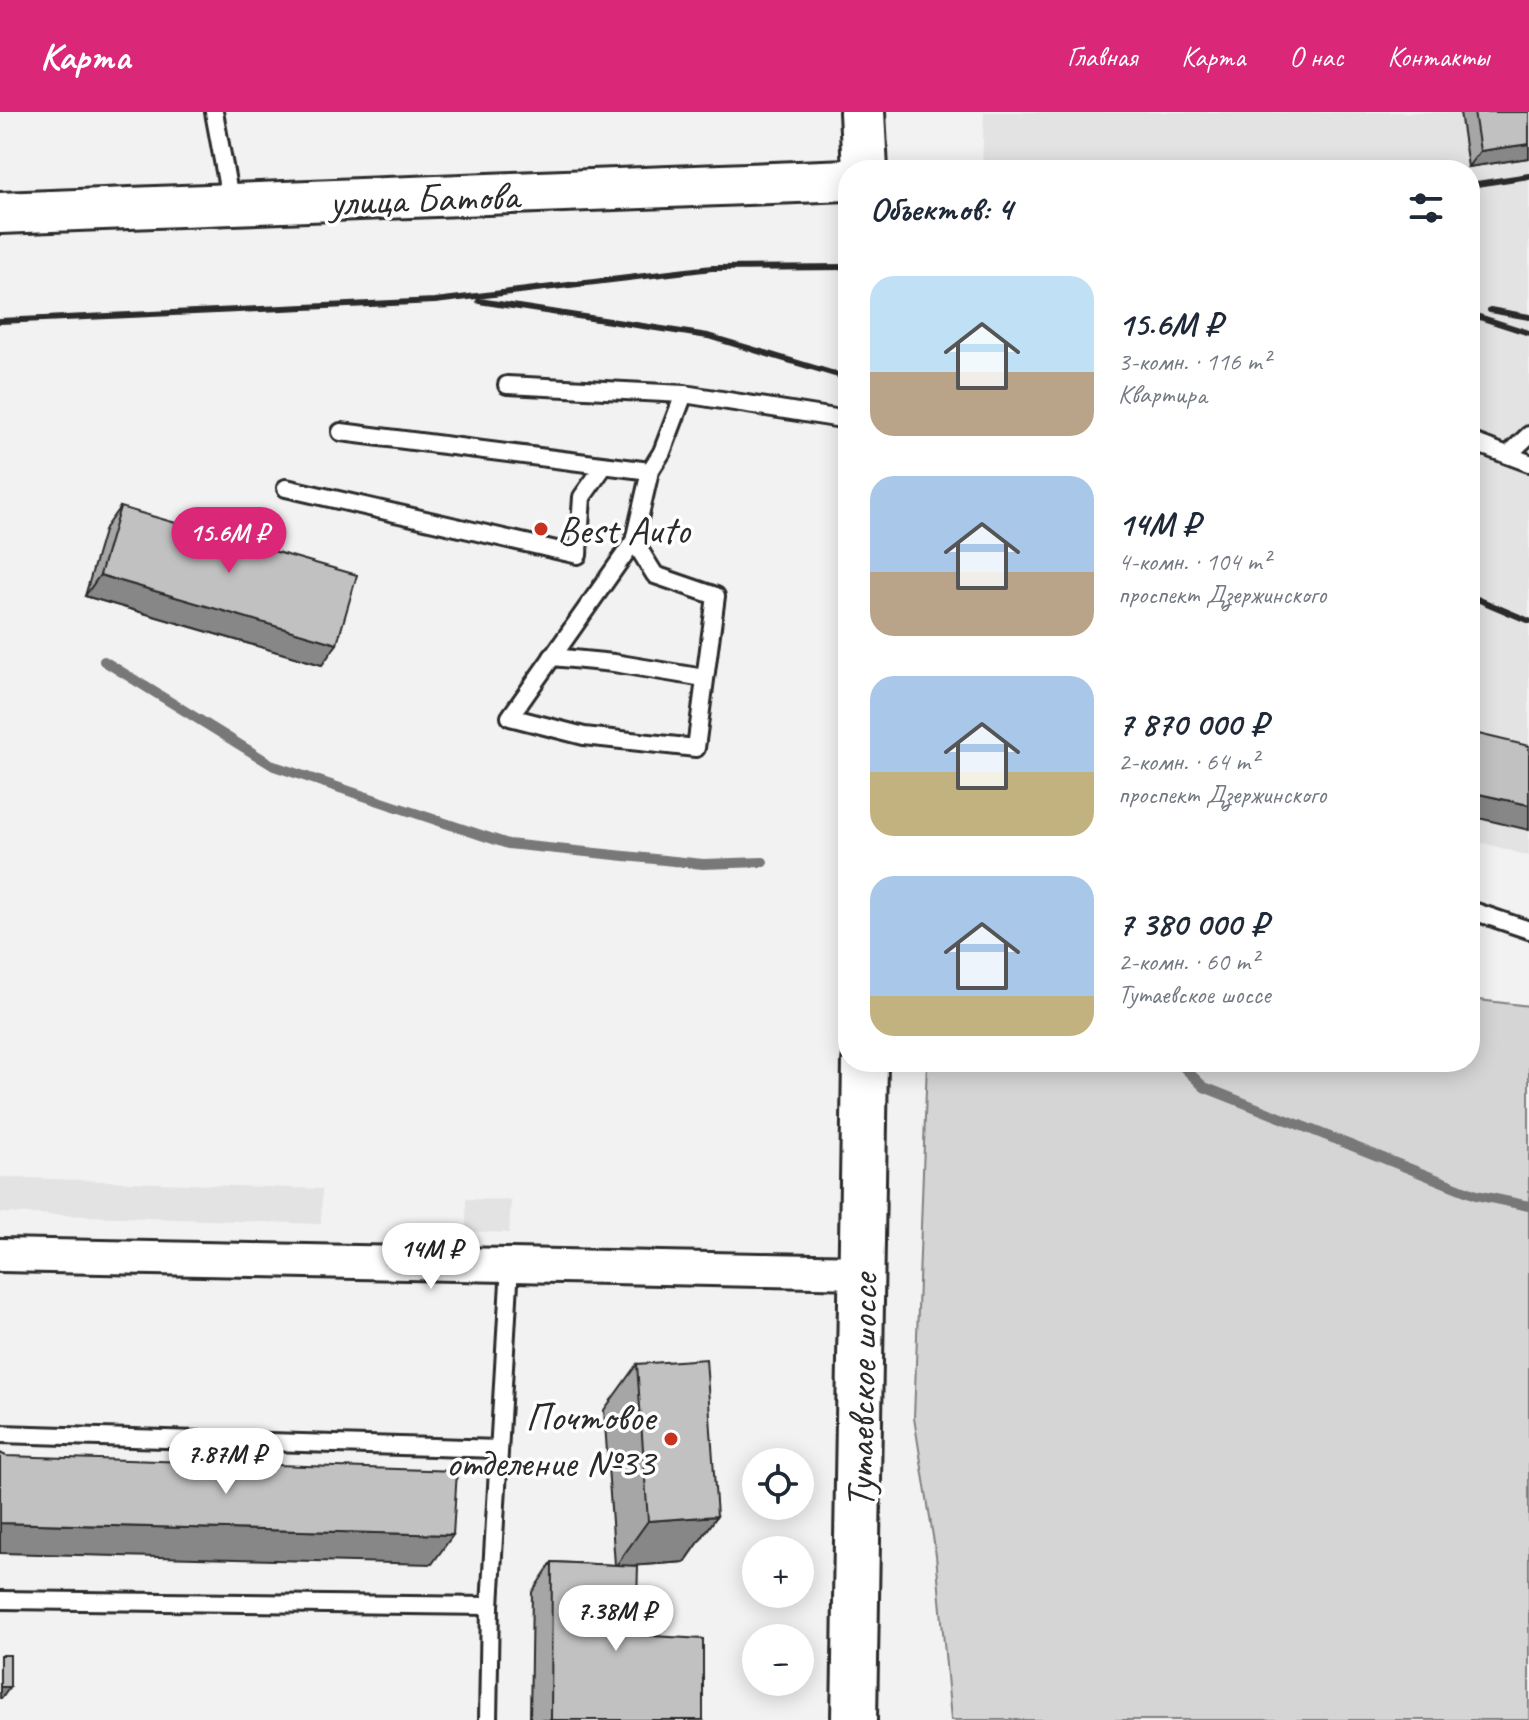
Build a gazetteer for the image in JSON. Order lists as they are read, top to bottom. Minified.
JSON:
{"streets":{"main road":["Тутаевское шоссе"],"street":["улица Батова"]},"places":["Best Auto","Почтовое отделение №33"],"page":{"header":"Карта","nav":["Главная","Карта","О нас","Контакты"],"heading":"Объектов: 4","list":[{"name":"15.6M ₽","note":"3-комн. · 116 m² · Квартира"},{"name":"14M ₽","note":"4-комн. · 104 m² · проспект Дзержинского"},{"name":"7 870 000 ₽","note":"2-комн. · 64 m² · проспект Дзержинского"},{"name":"7 380 000 ₽","note":"2-комн. · 60 m² · Тутаевское шоссе"}],"price":["15.6M ₽","14M ₽","7.87M ₽","7.38M ₽"],"map_buttons":["+","−"]}}
